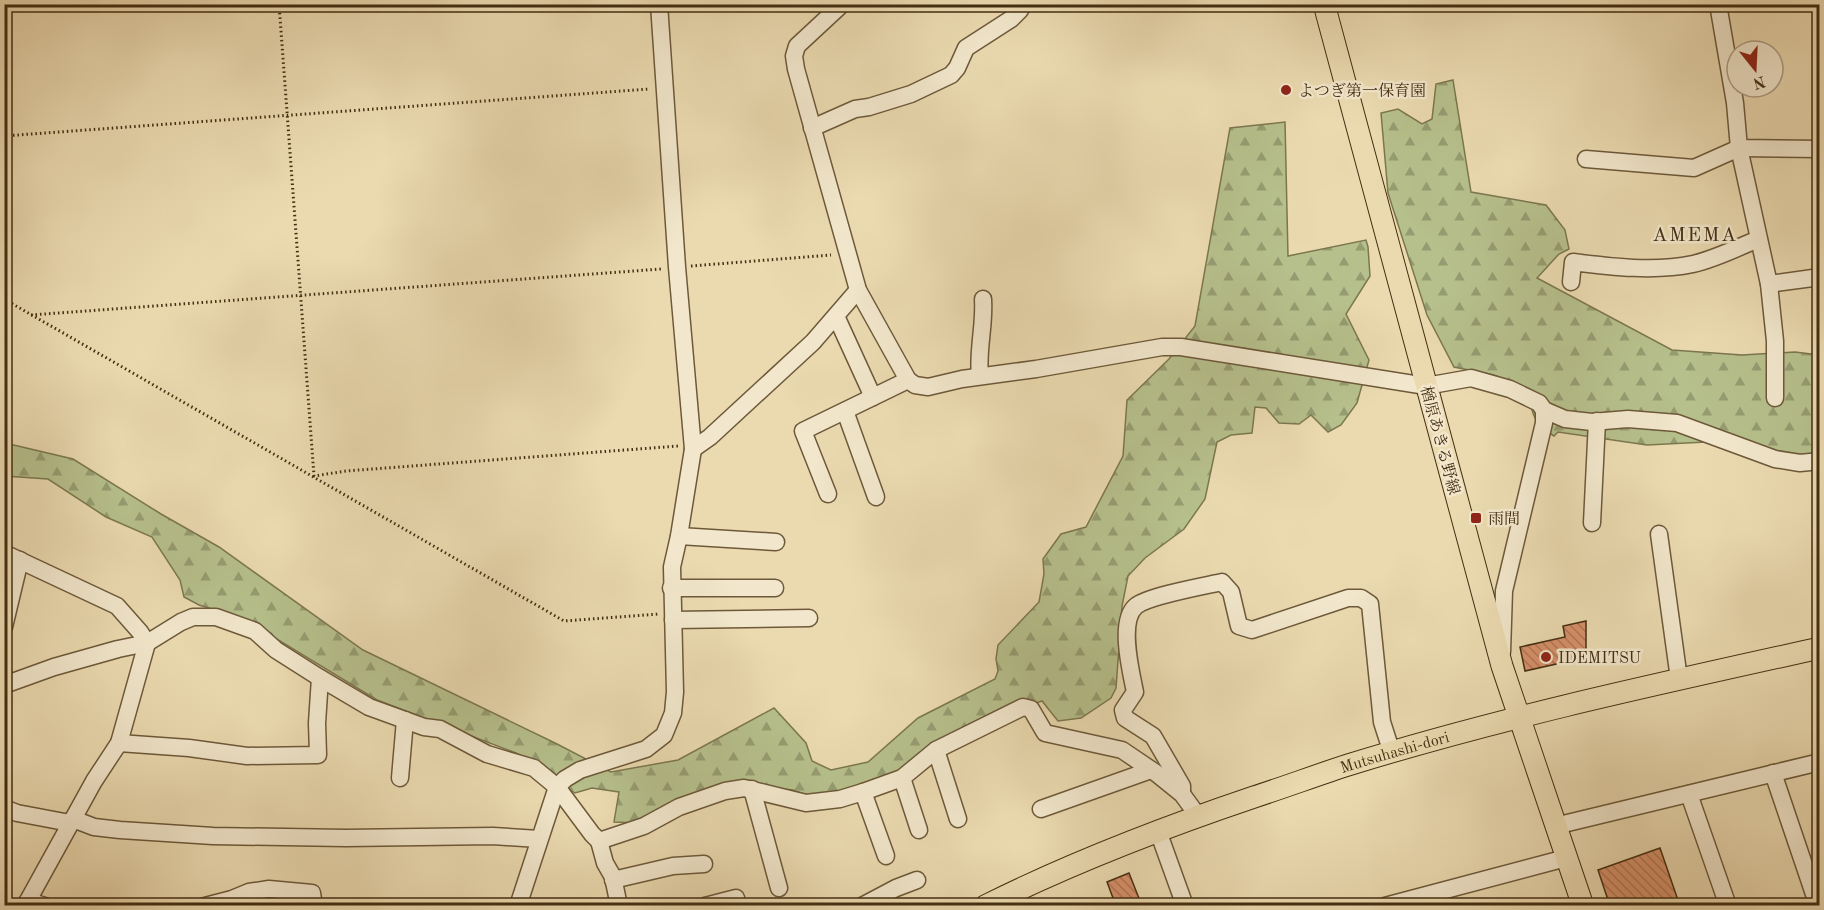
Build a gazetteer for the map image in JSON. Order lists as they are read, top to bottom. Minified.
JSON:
{"streets":{"main road":["楢原あきる野線","Mutsuhashi-dori"]},"crossings":[["楢原あきる野線","Mutsuhashi-dori"]],"districts":["AMEMA"],"places":{"other":["よつぎ第一保育園","IDEMITSU"],"transit":["雨間"]},"north":"bottom"}
